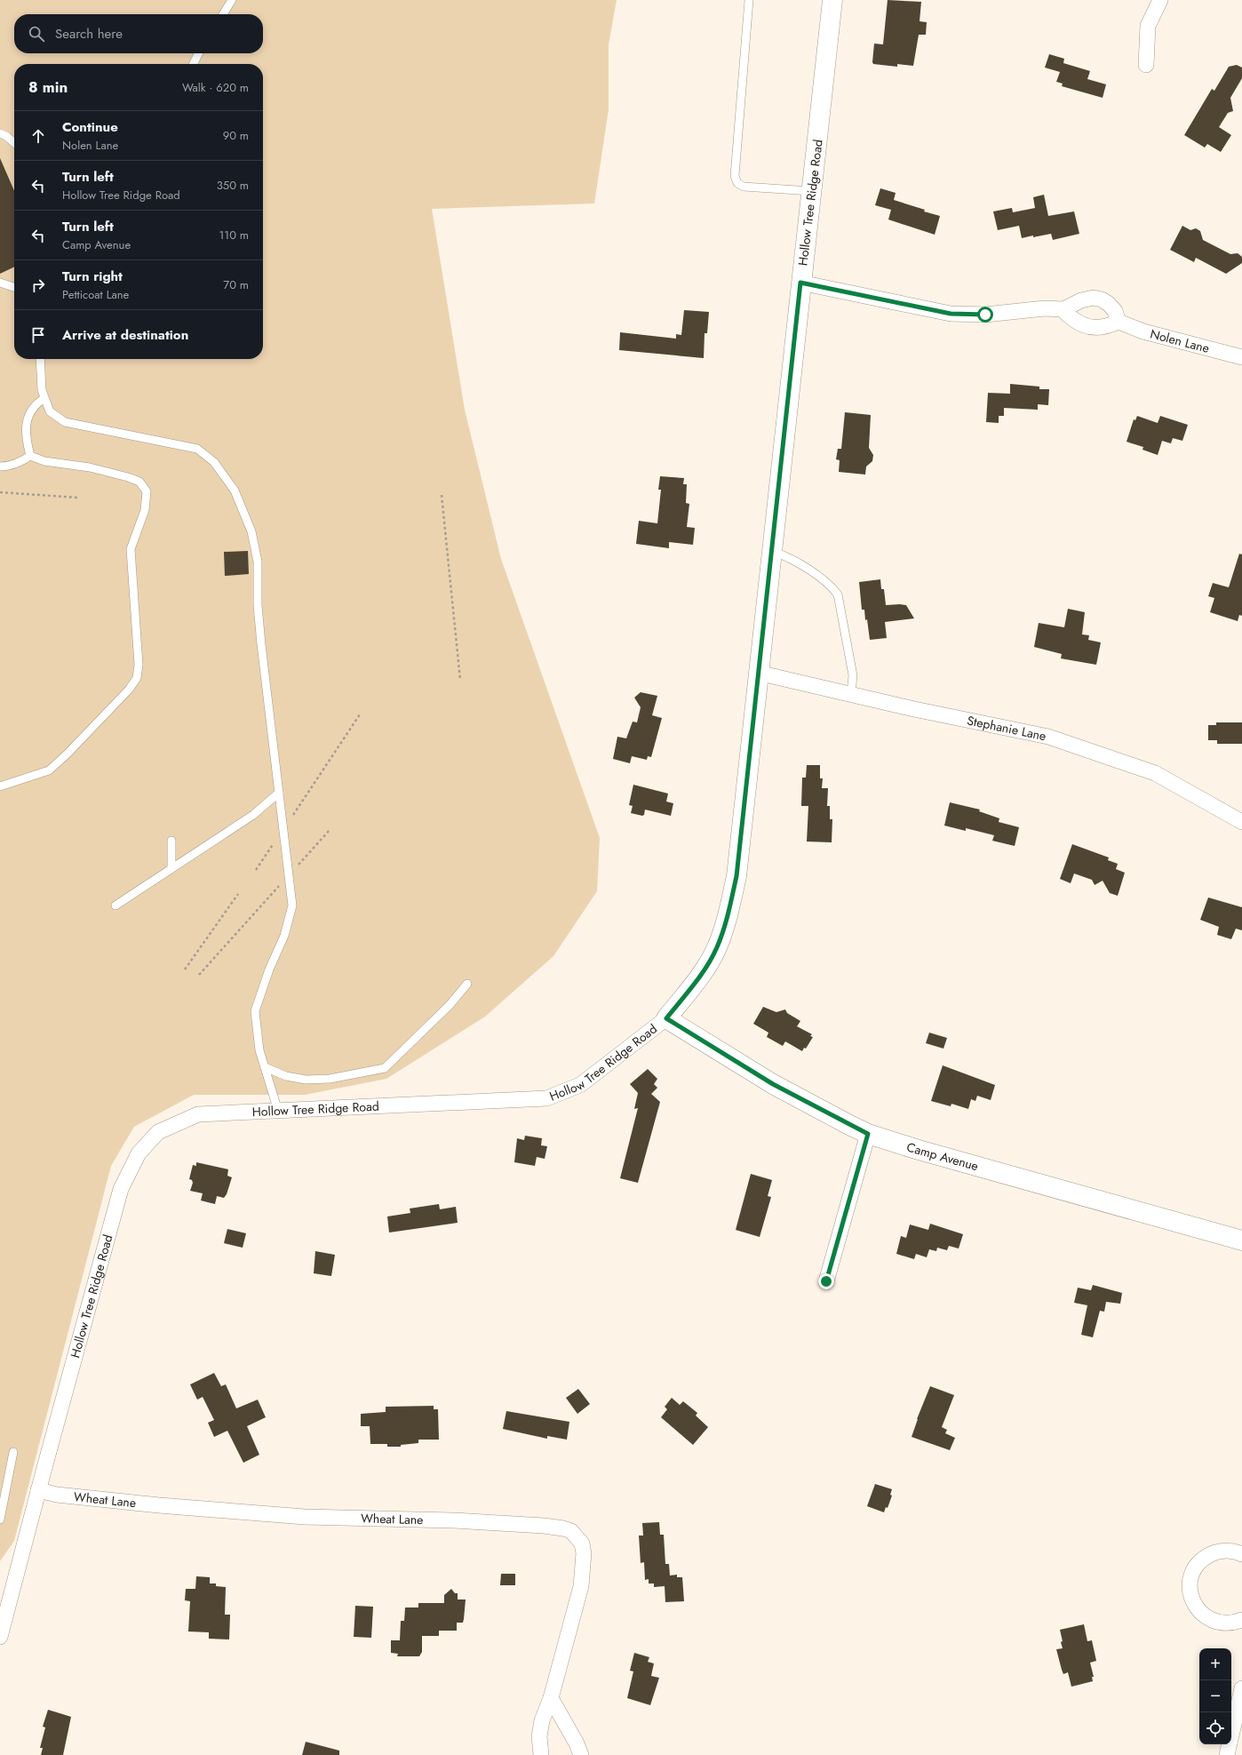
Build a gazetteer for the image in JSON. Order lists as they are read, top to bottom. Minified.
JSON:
{"streets":{"street":["Hollow Tree Ridge Road","Nolen Lane","Stephanie Lane","Camp Avenue","Wheat Lane"]},"crossings":[["Hollow Tree Ridge Road","Stephanie Lane"],["Hollow Tree Ridge Road","Camp Avenue"],["Hollow Tree Ridge Road","Wheat Lane"]],"page":{"search":"Search here","heading":["8 min","Walk · 620 m"],"list":[["Continue","Nolen Lane","90 m"],["Turn left","Hollow Tree Ridge Road","350 m"],["Turn left","Camp Avenue","110 m"],["Turn right","Petticoat Lane","70 m"],"Arrive at destination"],"map_buttons":["+","−"]}}
